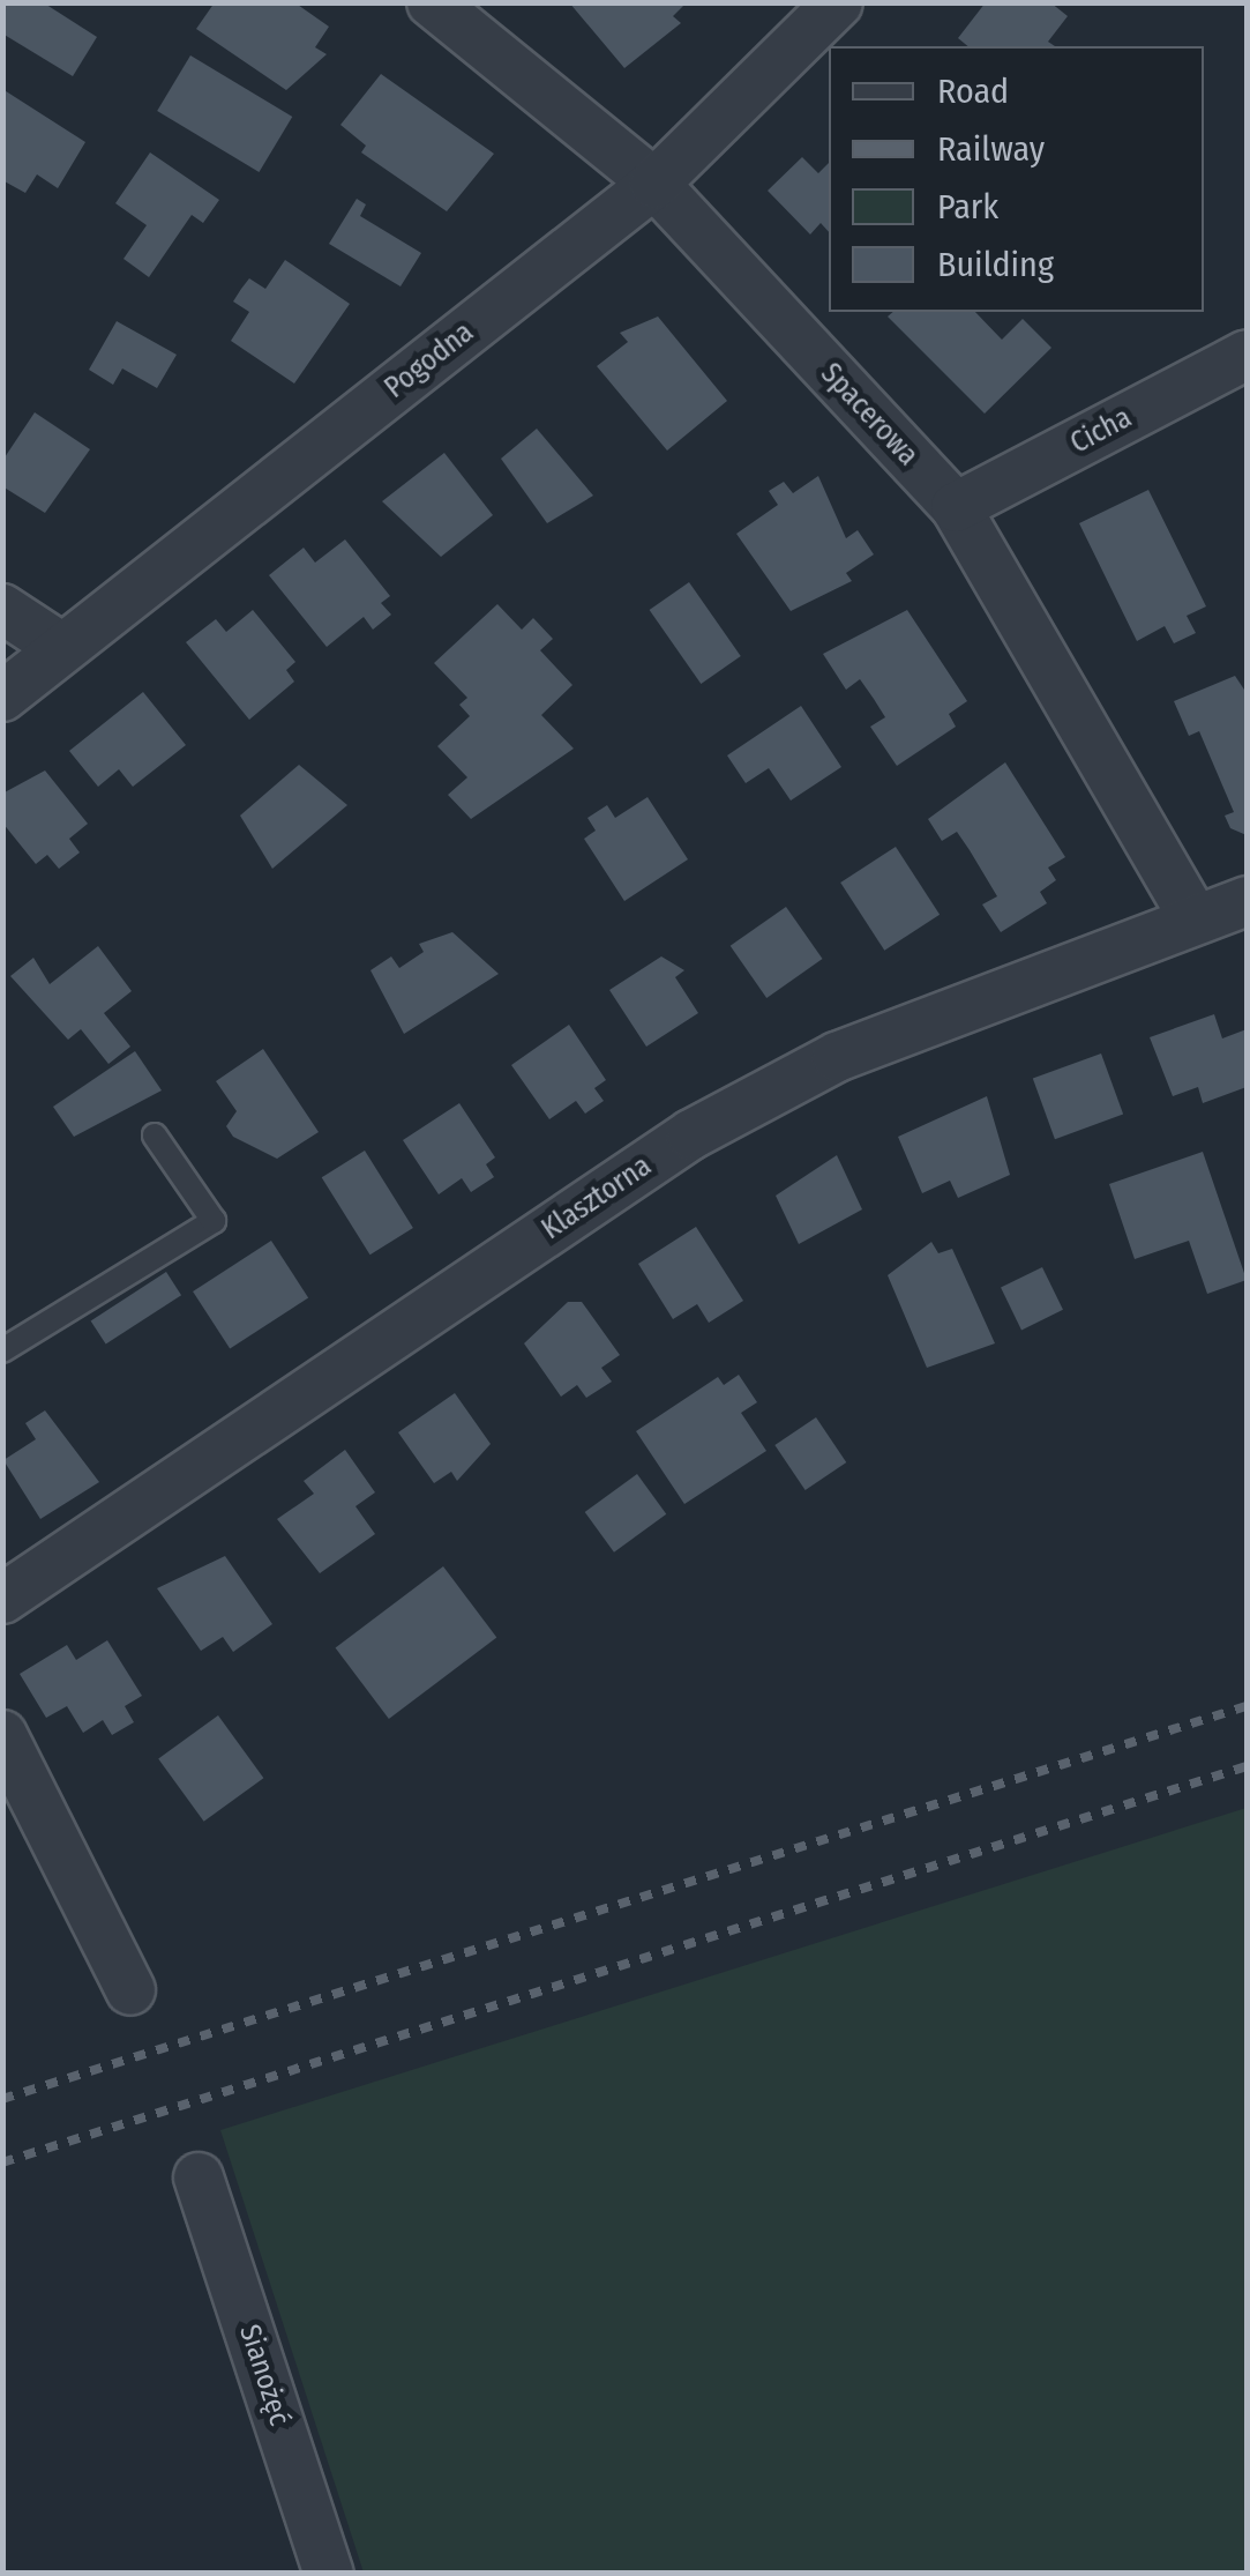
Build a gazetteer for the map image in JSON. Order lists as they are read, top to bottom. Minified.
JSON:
{"streets":{"street":["Pogodna","Spacerowa","Cicha","Klasztorna","Sianożęć"]},"crossings":[["Pogodna","Spacerowa"],["Spacerowa","Cicha"],["Spacerowa","Klasztorna"]],"legend":["Road","Railway","Park","Building"]}
